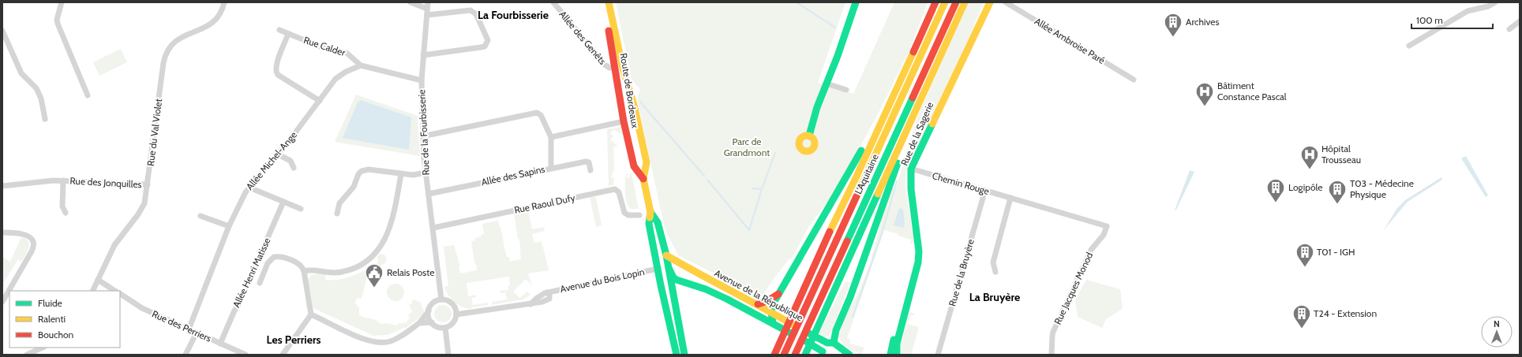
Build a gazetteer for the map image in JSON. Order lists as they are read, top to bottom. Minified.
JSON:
{"streets":{"main road":["Route de Bordeaux","Rue de la Sagerie","L'Aquitaine","Avenue de la République"],"street":["Allée des Genêts","Allée Ambroise Paré","Rue Calder","Rue du Val Violet","Rue de la Fourbisserie","Allée Michel-Ange","Allée des Sapins","Rue des Jonquilles","Chemin Rouge","Rue Raoul Dufy","Allée Henri Matisse","Rue de la Bruyère","Avenue du Bois Lopin","Rue Jacques Monod","Rue des Perriers"]},"crossings":[["Allée des Genêts","Route de Bordeaux"],["Rue Calder","Rue de la Fourbisserie"],["Rue Calder","Allée Michel-Ange"],["Rue du Val Violet","Rue des Jonquilles"],["Rue de la Fourbisserie","Allée des Sapins"],["Rue de la Fourbisserie","Rue Raoul Dufy"],["Rue de la Fourbisserie","Avenue du Bois Lopin"],["Rue de la Sagerie","Chemin Rouge"],["Allée Michel-Ange","Rue des Perriers"],["Chemin Rouge","Rue de la Bruyère"],["Chemin Rouge","Rue Jacques Monod"],["Allée Henri Matisse","Rue des Perriers"]],"districts":["La Fourbisserie","La Bruyère","Les Perriers"],"parks":["Parc de Grandmont"],"places":{"building":["Archives","Logipôle","T03 - Médecine Physique","T01 - IGH","T24 - Extension"],"hospital":["Bâtiment Constance Pascal","Hôpital Trousseau"],"public building":["Relais Poste"]},"legend":["Fluide","Ralenti","Bouchon"],"scale_bar":"100 m","north":"top"}
